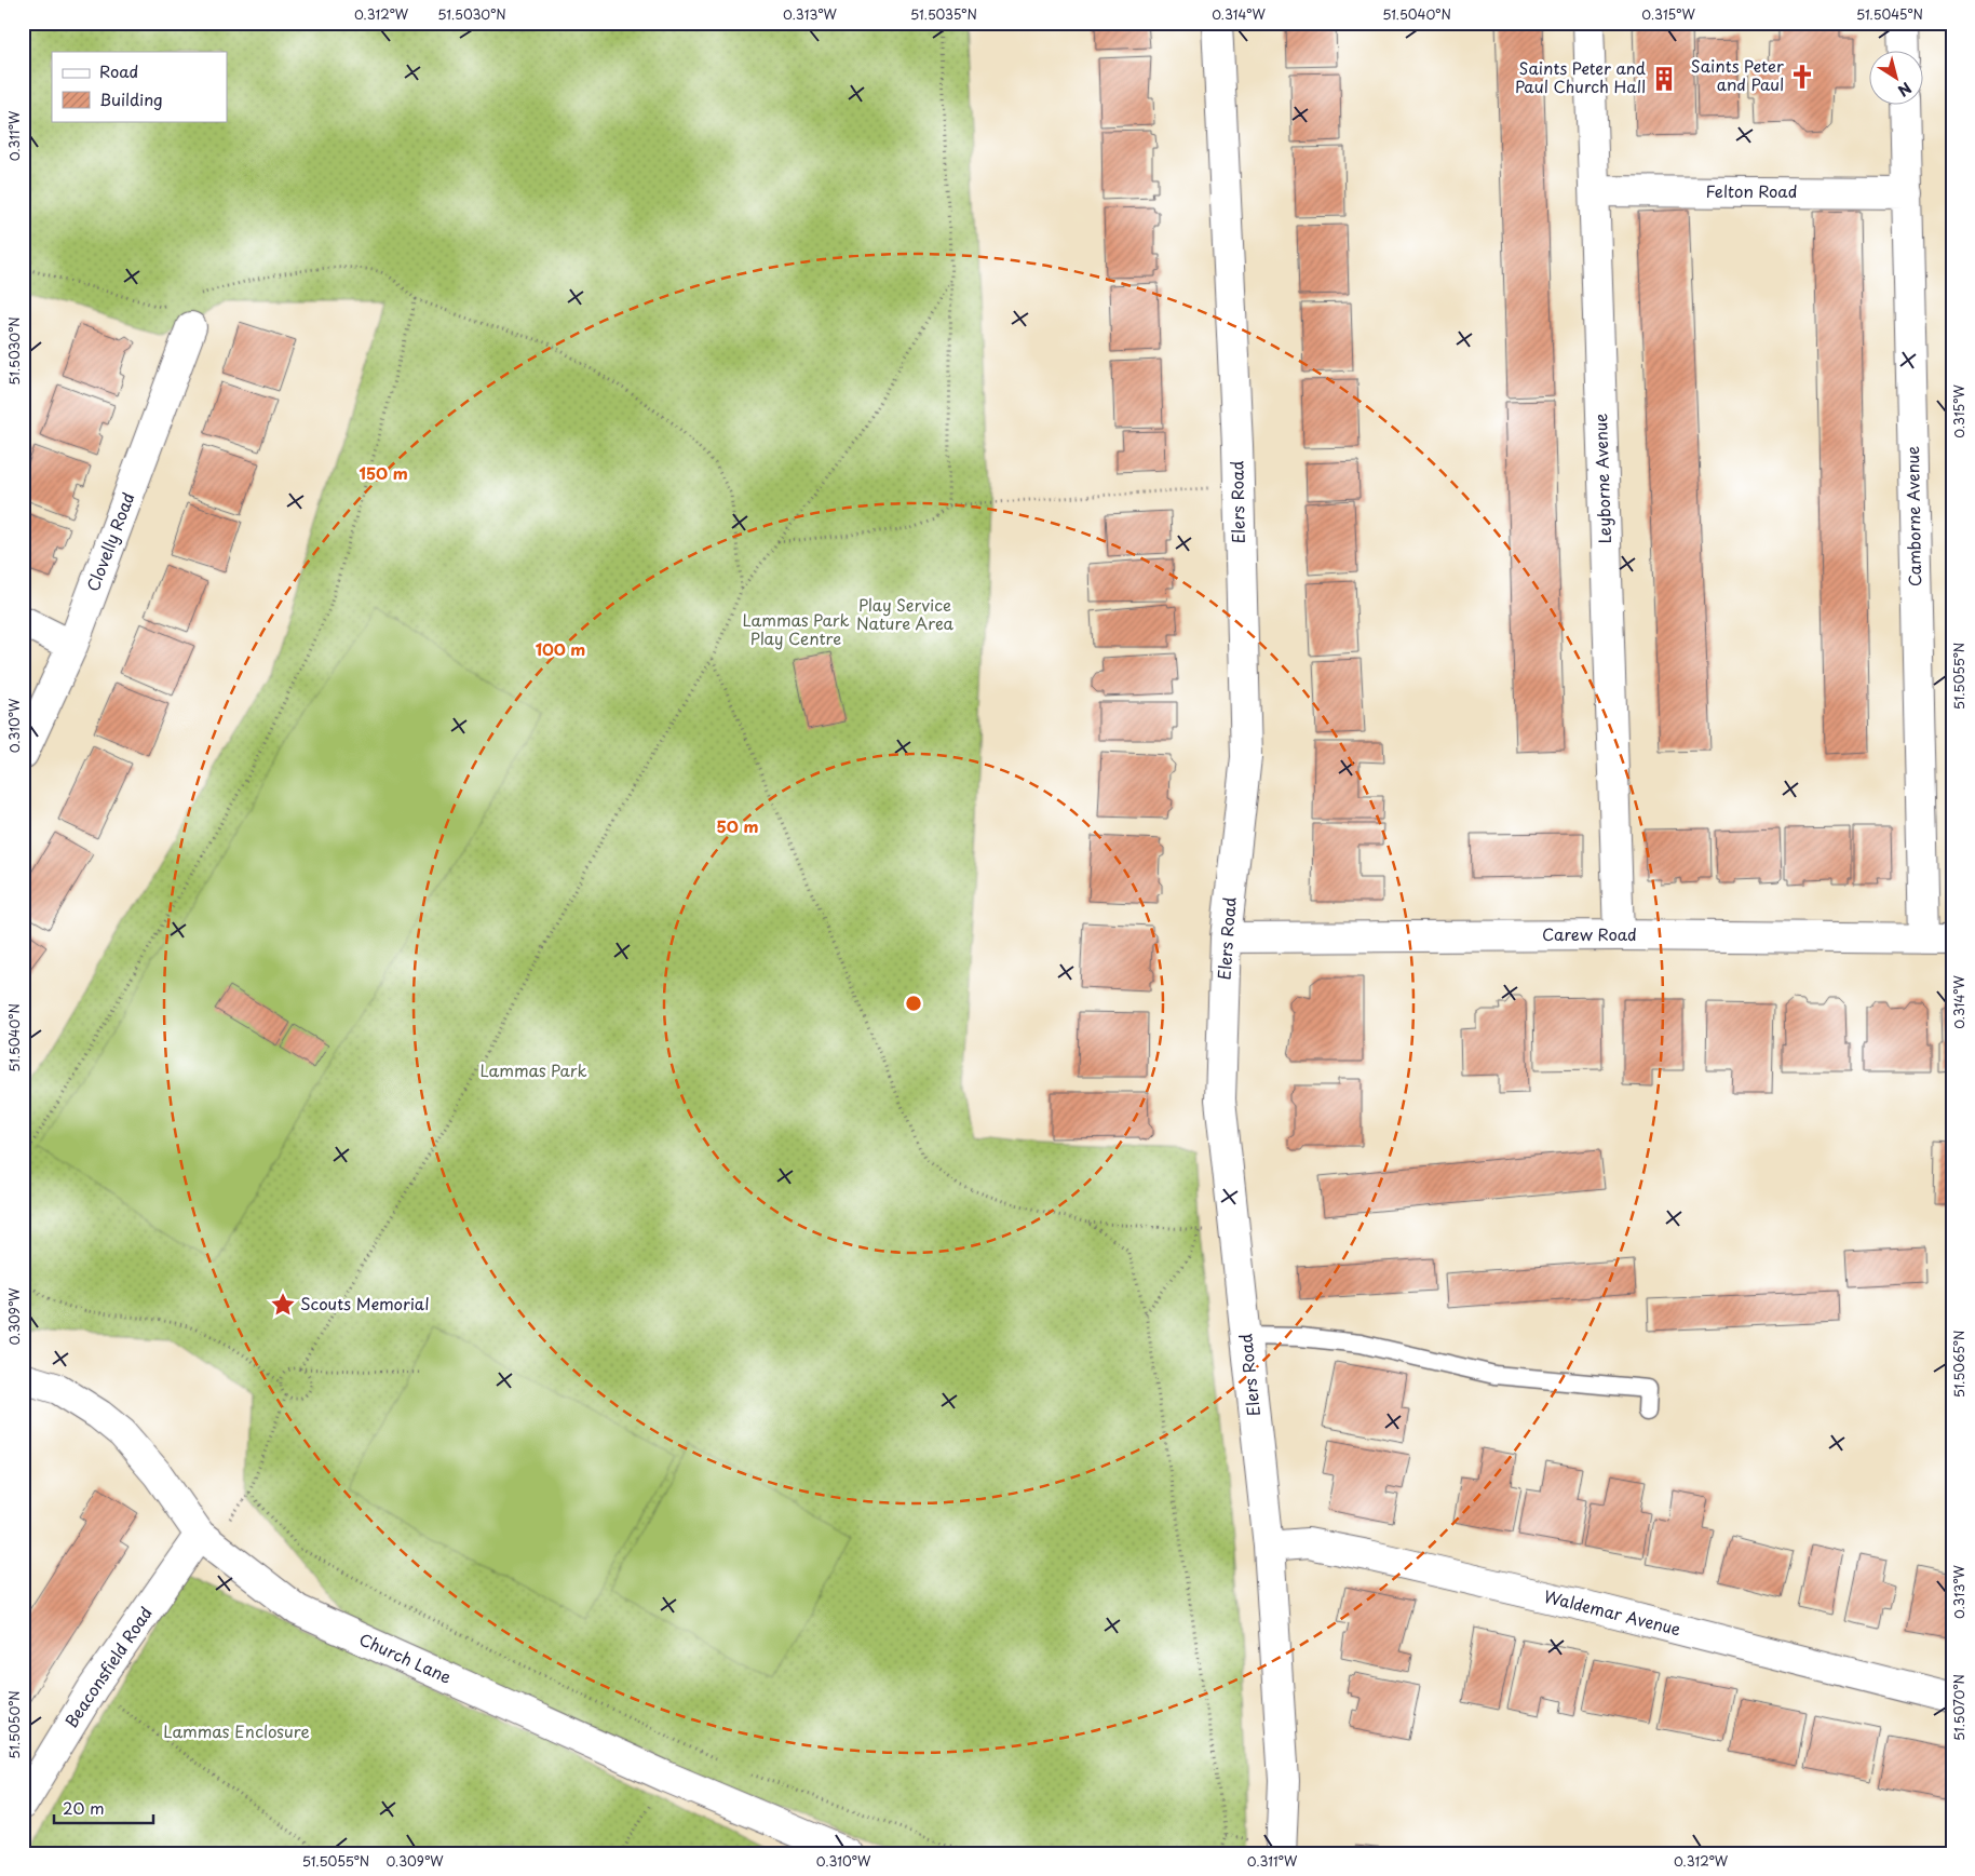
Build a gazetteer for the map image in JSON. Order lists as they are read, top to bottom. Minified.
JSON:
{"streets":{"street":["Felton Road","Leyborne Avenue","Elers Road","Camborne Avenue","Clovelly Road","Carew Road","Waldemar Avenue","Church Lane","Beaconsfield Road"]},"crossings":[["Felton Road","Leyborne Avenue"],["Felton Road","Camborne Avenue"],["Leyborne Avenue","Carew Road"],["Elers Road","Carew Road"],["Elers Road","Waldemar Avenue"],["Camborne Avenue","Carew Road"],["Church Lane","Beaconsfield Road"]],"parks":["Play Service Nature Area","Lammas Park Play Centre","Lammas Park","Lammas Enclosure"],"places":{"church":["Saints Peter and Paul"],"building":["Saints Peter and Paul Church Hall"],"place":["Scouts Memorial"]},"legend":["Road","Building"],"scale_bar":"20 m","north":"bottom right","coordinates":["0.312°W","51.5030°N","0.313°W","51.5035°N","0.314°W","51.5040°N","0.315°W","51.5045°N","0.311°W","51.5055°N","0.310°W","0.309°W","51.5065°N","51.5070°N","51.5050°N"],"rings":["150 m","100 m","50 m"]}
